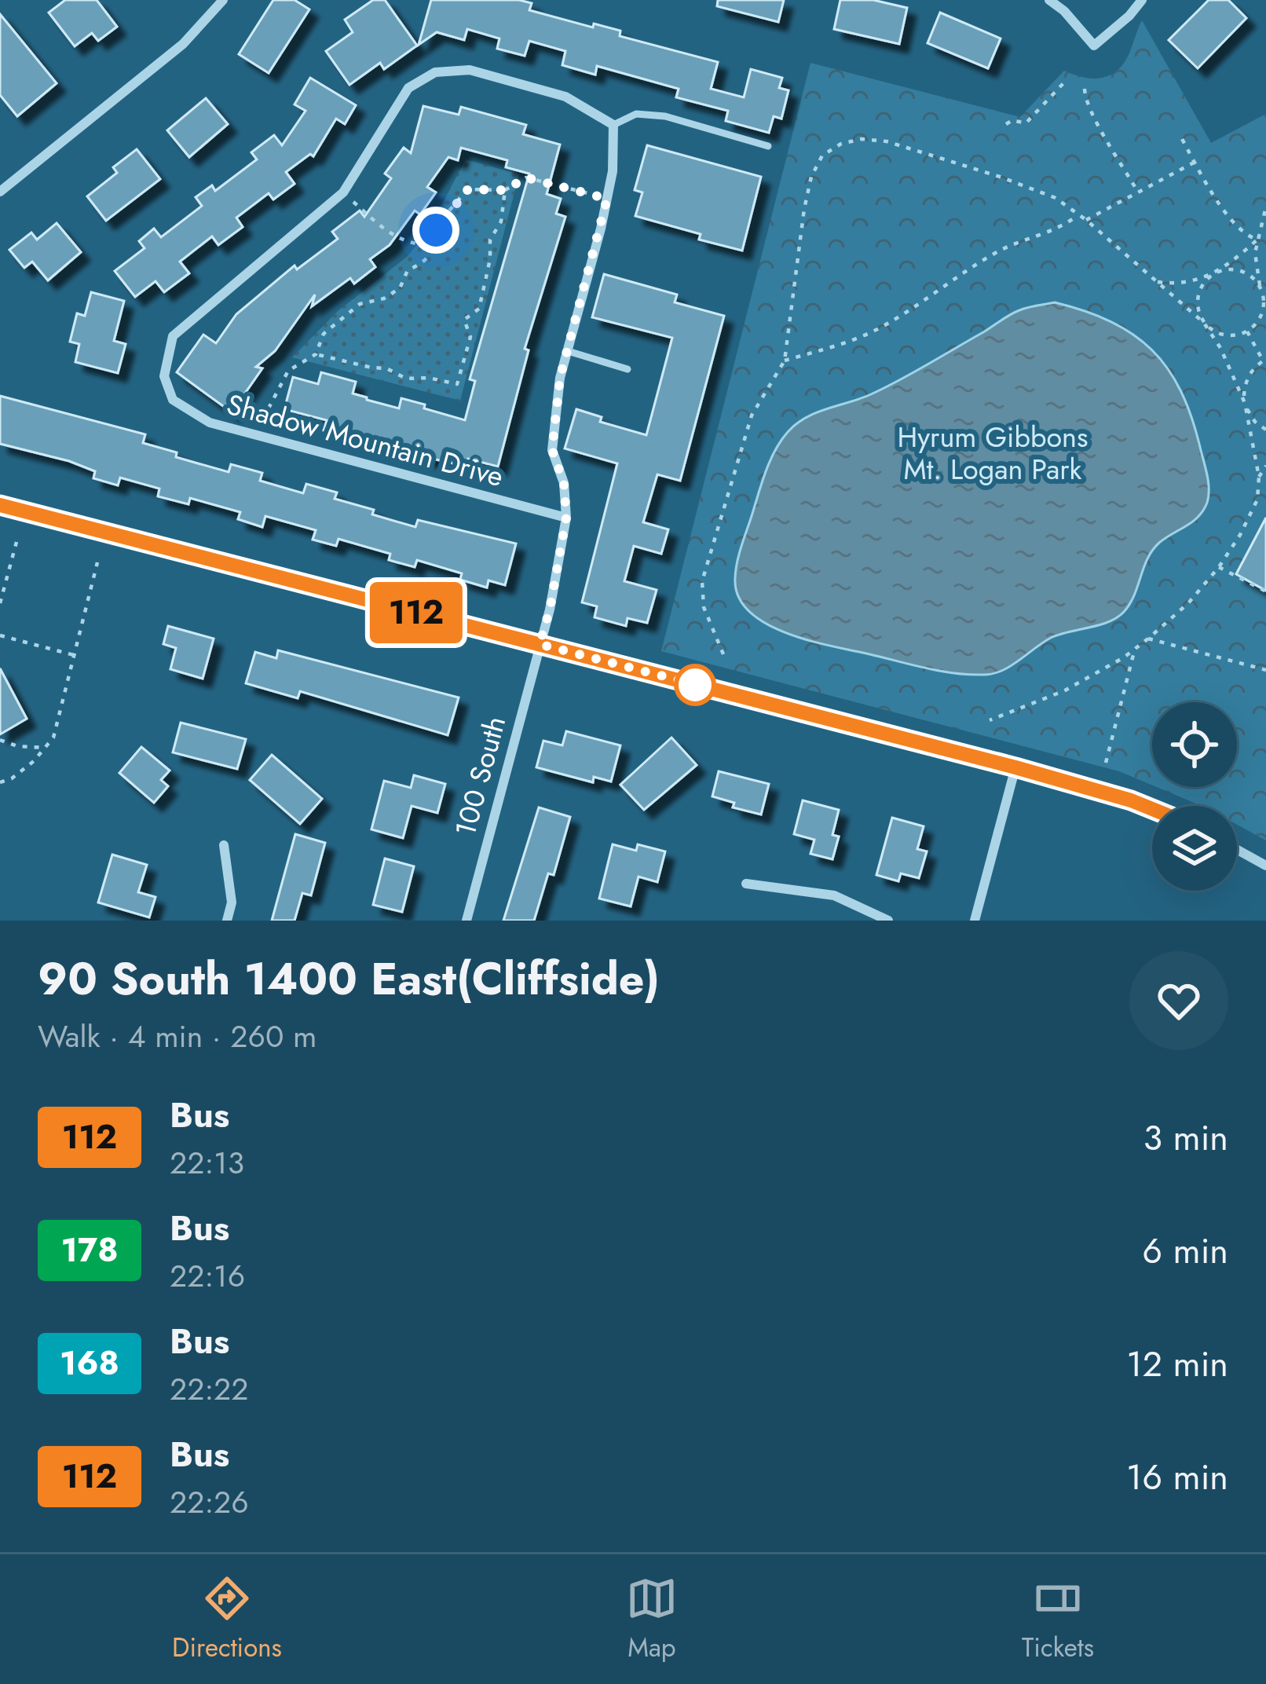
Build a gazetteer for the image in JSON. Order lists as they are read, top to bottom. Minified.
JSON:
{"streets":{"street":["Shadow Mountain Drive","100 South"]},"parks":["Hyrum Gibbons Mt. Logan Park"],"lines":["bus line 112"],"page":{"on_map":"112","heading":["90 South 1400 East(Cliffside)","Walk · 4 min · 260 m"],"list":[{"mark":"112","name":"Bus","note":"22:13","value":"3 min"},{"mark":"178","name":"Bus","note":"22:16","value":"6 min"},{"mark":"168","name":"Bus","note":"22:22","value":"12 min"},{"mark":"112","name":"Bus","note":"22:26","value":"16 min"}],"tabs":["Directions","Map","Tickets"]}}
